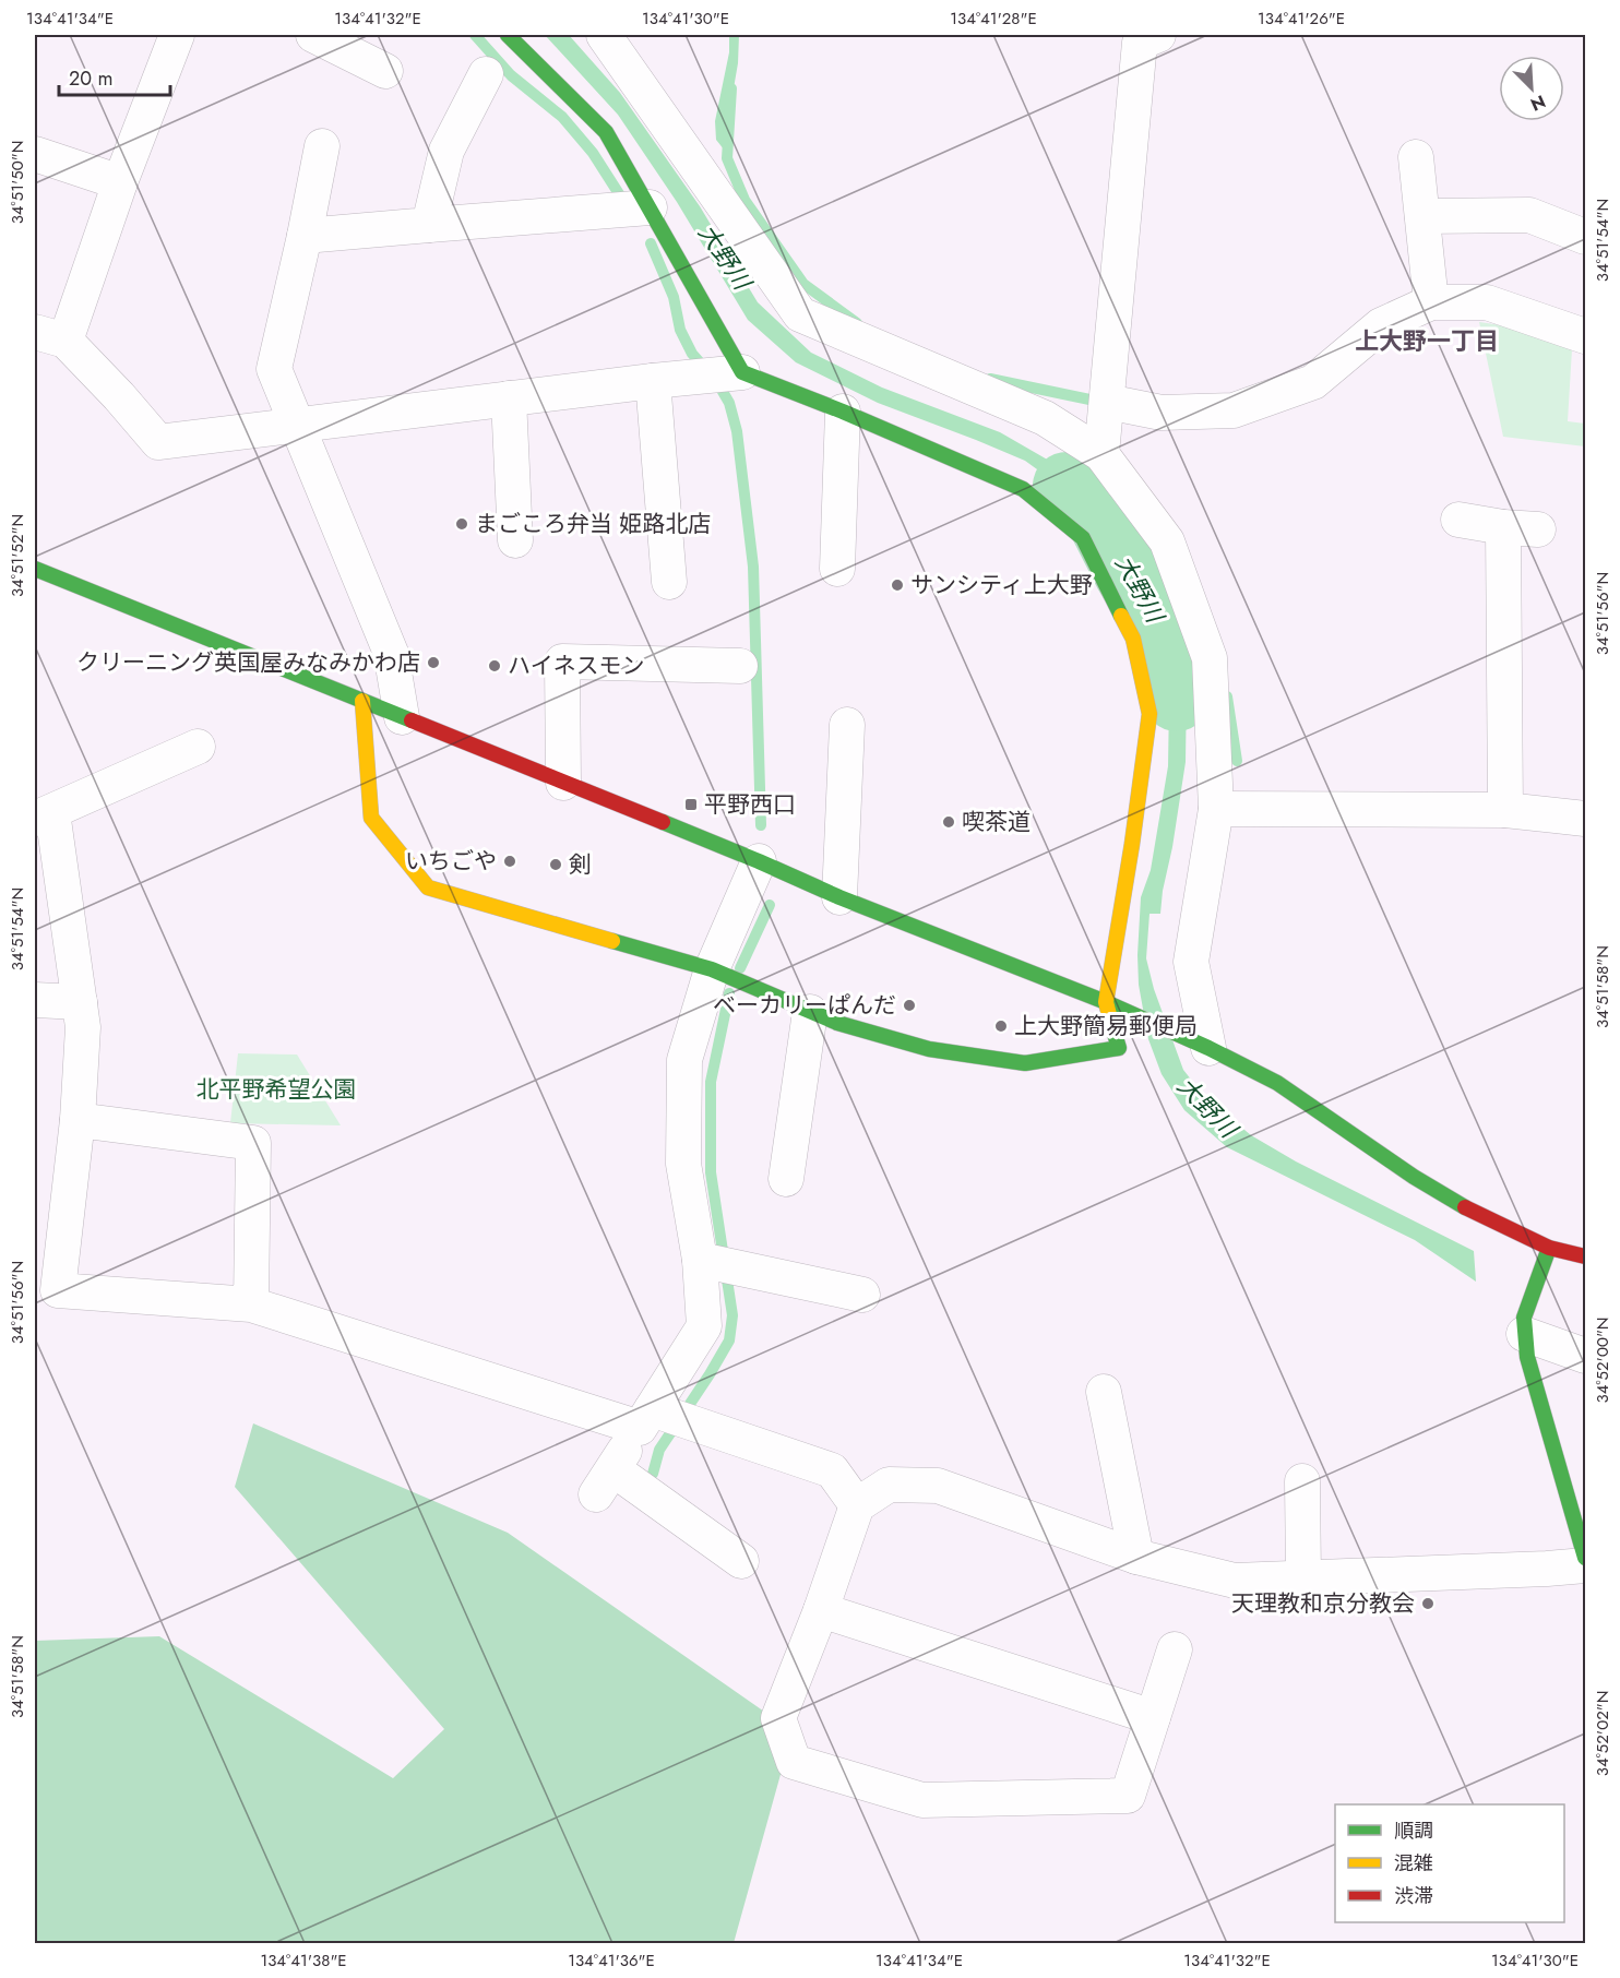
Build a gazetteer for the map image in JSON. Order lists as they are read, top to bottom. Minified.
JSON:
{"districts":["上大野一丁目"],"water":["大野川"],"parks":["北平野希望公園"],"places":{"other":["まごころ弁当 姫路北店","サンシティ上大野","クリーニング英国屋みなみかわ店","ハイネスモン","喫茶道","いちごや","剣","ベーカリーぱんだ","上大野簡易郵便局","天理教和京分教会"],"transit":["平野西口"]},"legend":["順調","混雑","渋滞"],"scale_bar":"20 m","north":"bottom right","coordinates":["134°41'34\"E","134°41'32\"E","134°41'30\"E","134°41'28\"E","134°41'26\"E","34°51'50\"N","34°51'54\"N","34°51'52\"N","34°51'56\"N","34°51'58\"N","34°52'00\"N","34°52'02\"N","134°41'38\"E","134°41'36\"E"]}
